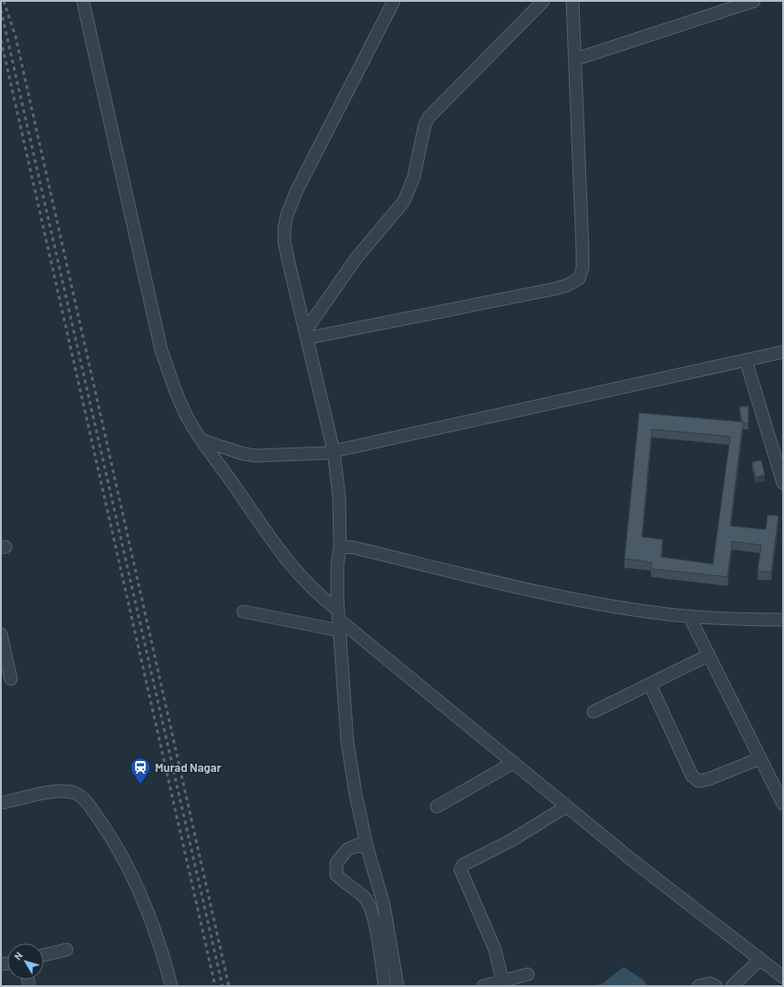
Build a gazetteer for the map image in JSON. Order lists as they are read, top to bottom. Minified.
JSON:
{"places":{"station":["Murad Nagar"]},"north":"top left"}
